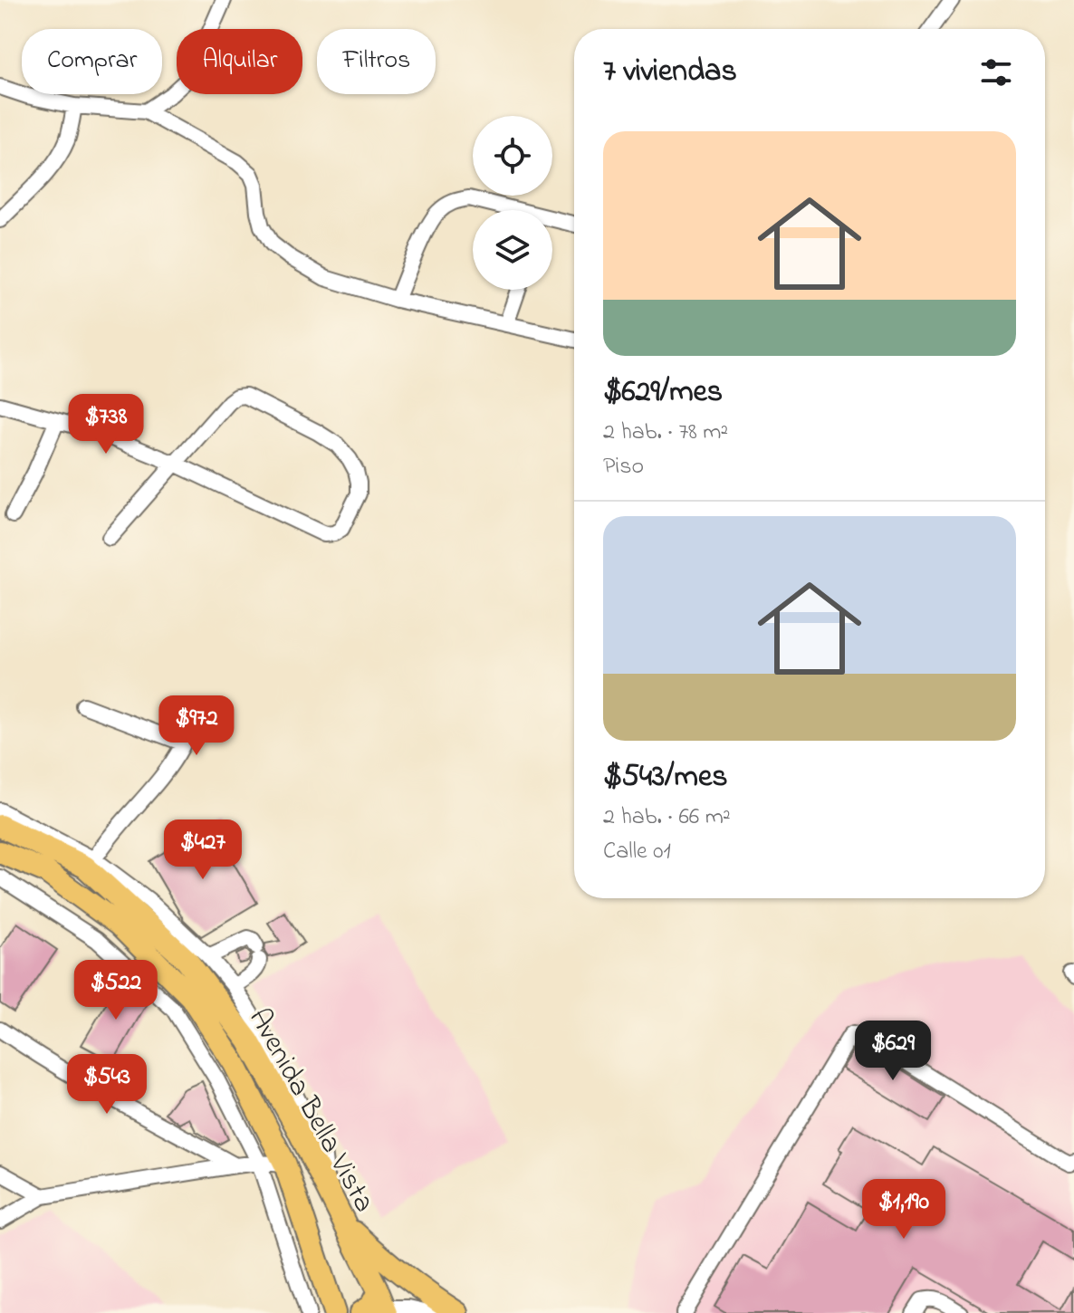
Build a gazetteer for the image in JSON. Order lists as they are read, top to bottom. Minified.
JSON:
{"streets":{"highway":["Avenida Bella Vista"]},"page":{"chip":["Comprar","Alquilar","Filtros"],"heading":"7 viviendas","list":[{"name":"$629/mes","note":"2 hab. · 78 m² · Piso"},{"name":"$543/mes","note":"2 hab. · 66 m² · Calle 01"}],"price":["$738","$972","$427","$522","$629","$543","$1,190"]}}
